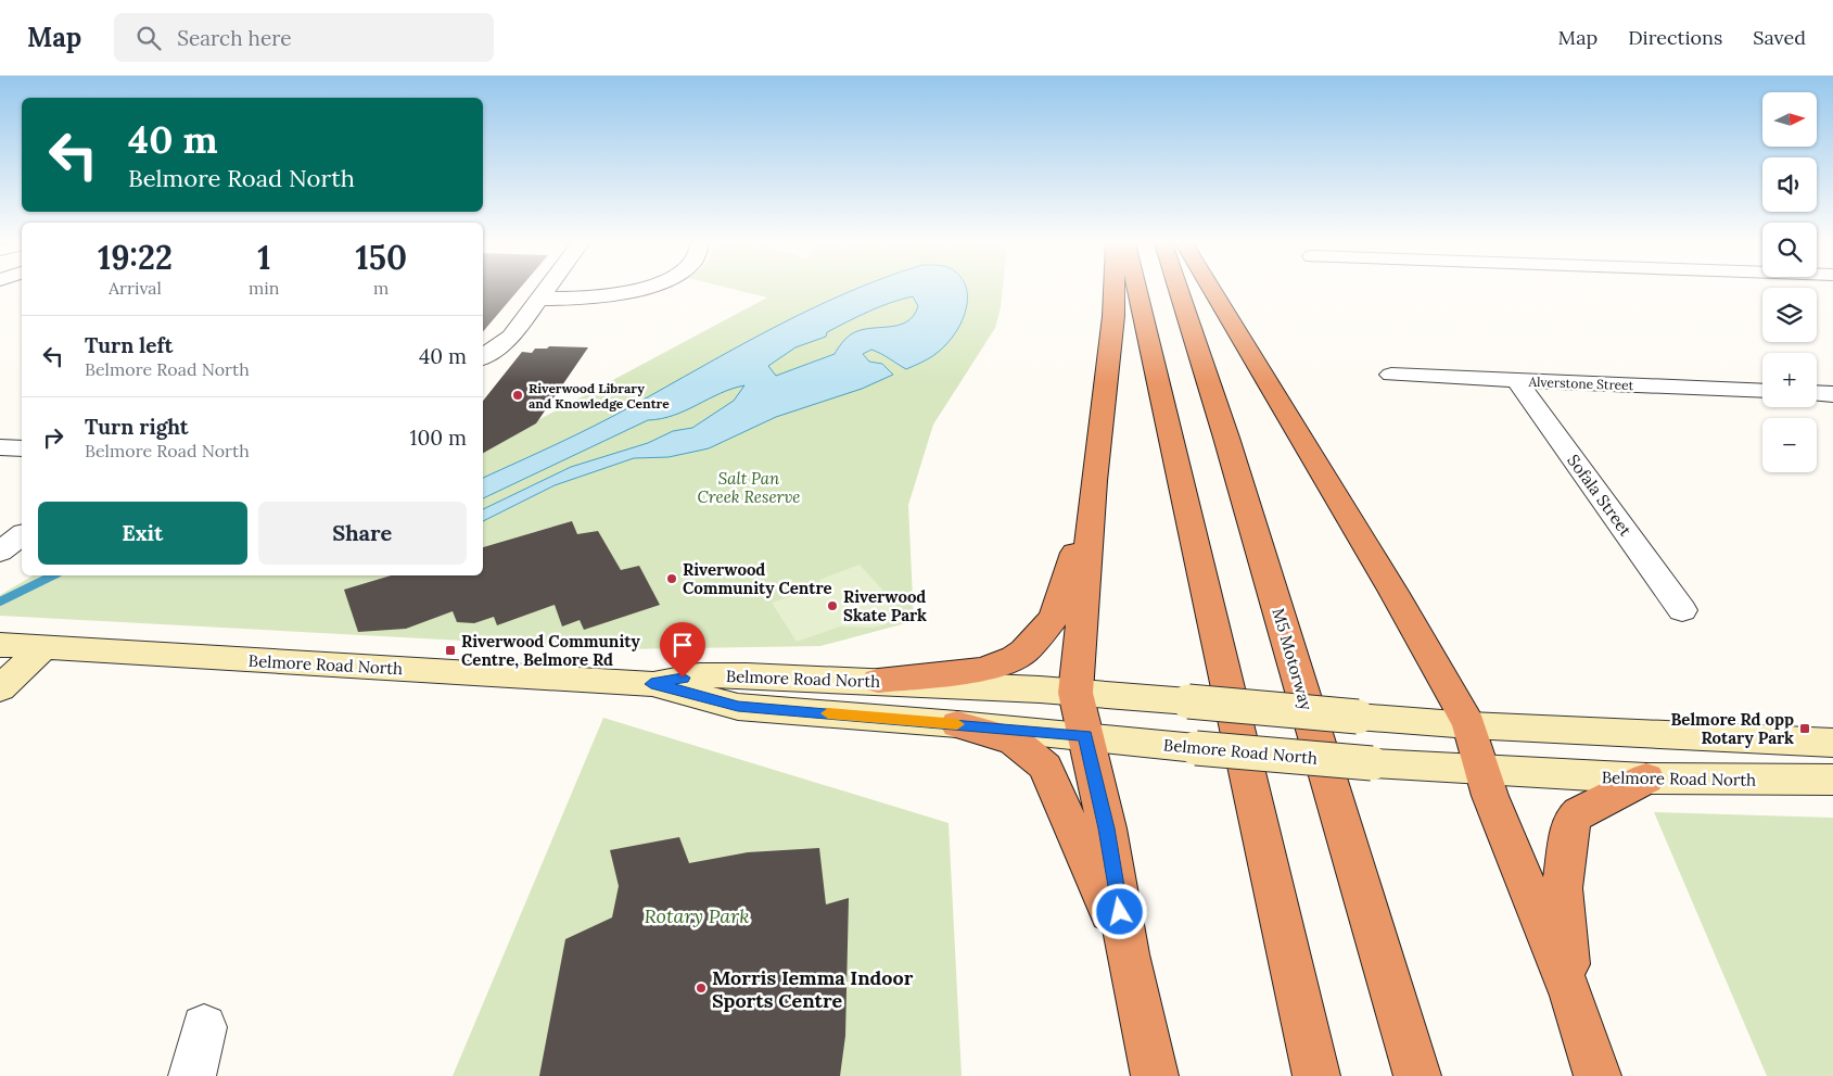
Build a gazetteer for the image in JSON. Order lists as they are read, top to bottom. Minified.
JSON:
{"streets":{"highway":["M5 Motorway"],"main road":["Belmore Road North"],"street":["Alverstone Street","Sofala Street"]},"crossings":[["Alverstone Street","Sofala Street"]],"parks":["Salt Pan Creek Reserve","Rotary Park"],"places":{"other":["Riverwood Library and Knowledge Centre","Riverwood Community Centre","Riverwood Skate Park","Morris Iemma Indoor Sports Centre"],"transit":["Riverwood Community Centre, Belmore Rd","Belmore Rd opp Rotary Park"]},"north":"right","page":{"header":"Map","search":"Search here","nav":["Map","Directions","Saved"],"map_buttons":["+","−"],"turn":["40 m","Belmore Road North"],"eta":["19:22","Arrival","1","min","150","m"],"list":[{"name":"Turn left","note":"Belmore Road North","value":"40 m"},{"name":"Turn right","note":"Belmore Road North","value":"100 m"}],"buttons":["Exit","Share"]}}
